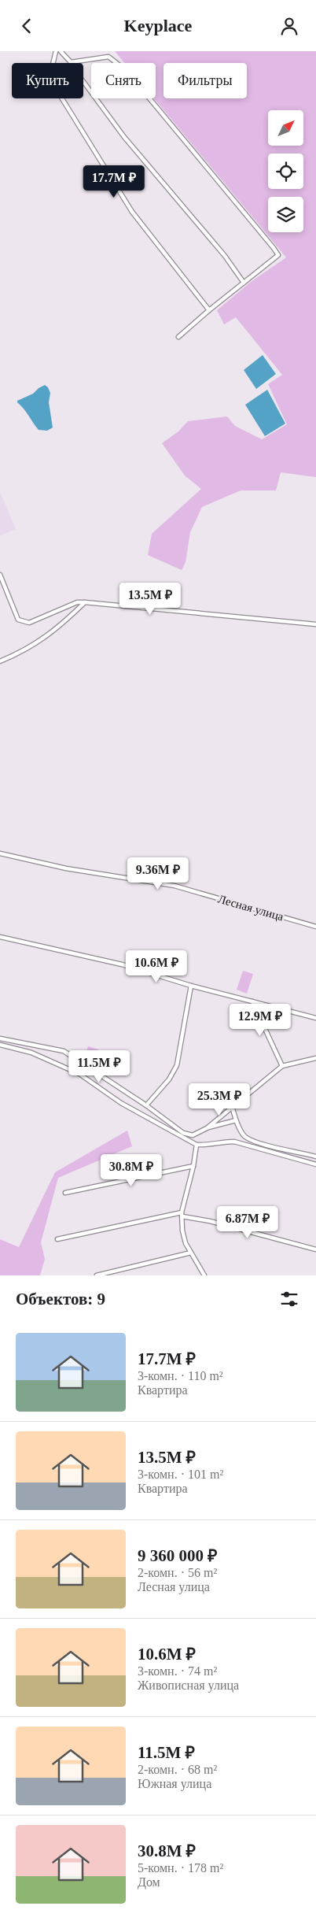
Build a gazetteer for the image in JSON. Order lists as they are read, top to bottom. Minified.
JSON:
{"streets":{"street":["Лесная улица"]},"north":"top right","page":{"header":"Keyplace","chip":["Купить","Снять","Фильтры"],"price":["17.7M ₽","13.5M ₽","9.36M ₽","10.6M ₽","12.9M ₽","11.5M ₽","25.3M ₽","30.8M ₽","6.87M ₽"],"heading":"Объектов: 9","list":[{"name":"17.7M ₽","note":"3-комн. · 110 m² · Квартира"},{"name":"13.5M ₽","note":"3-комн. · 101 m² · Квартира"},{"name":"9 360 000 ₽","note":"2-комн. · 56 m² · Лесная улица"},{"name":"10.6M ₽","note":"3-комн. · 74 m² · Живописная улица"},{"name":"11.5M ₽","note":"2-комн. · 68 m² · Южная улица"},{"name":"30.8M ₽","note":"5-комн. · 178 m² · Дом"}]}}
